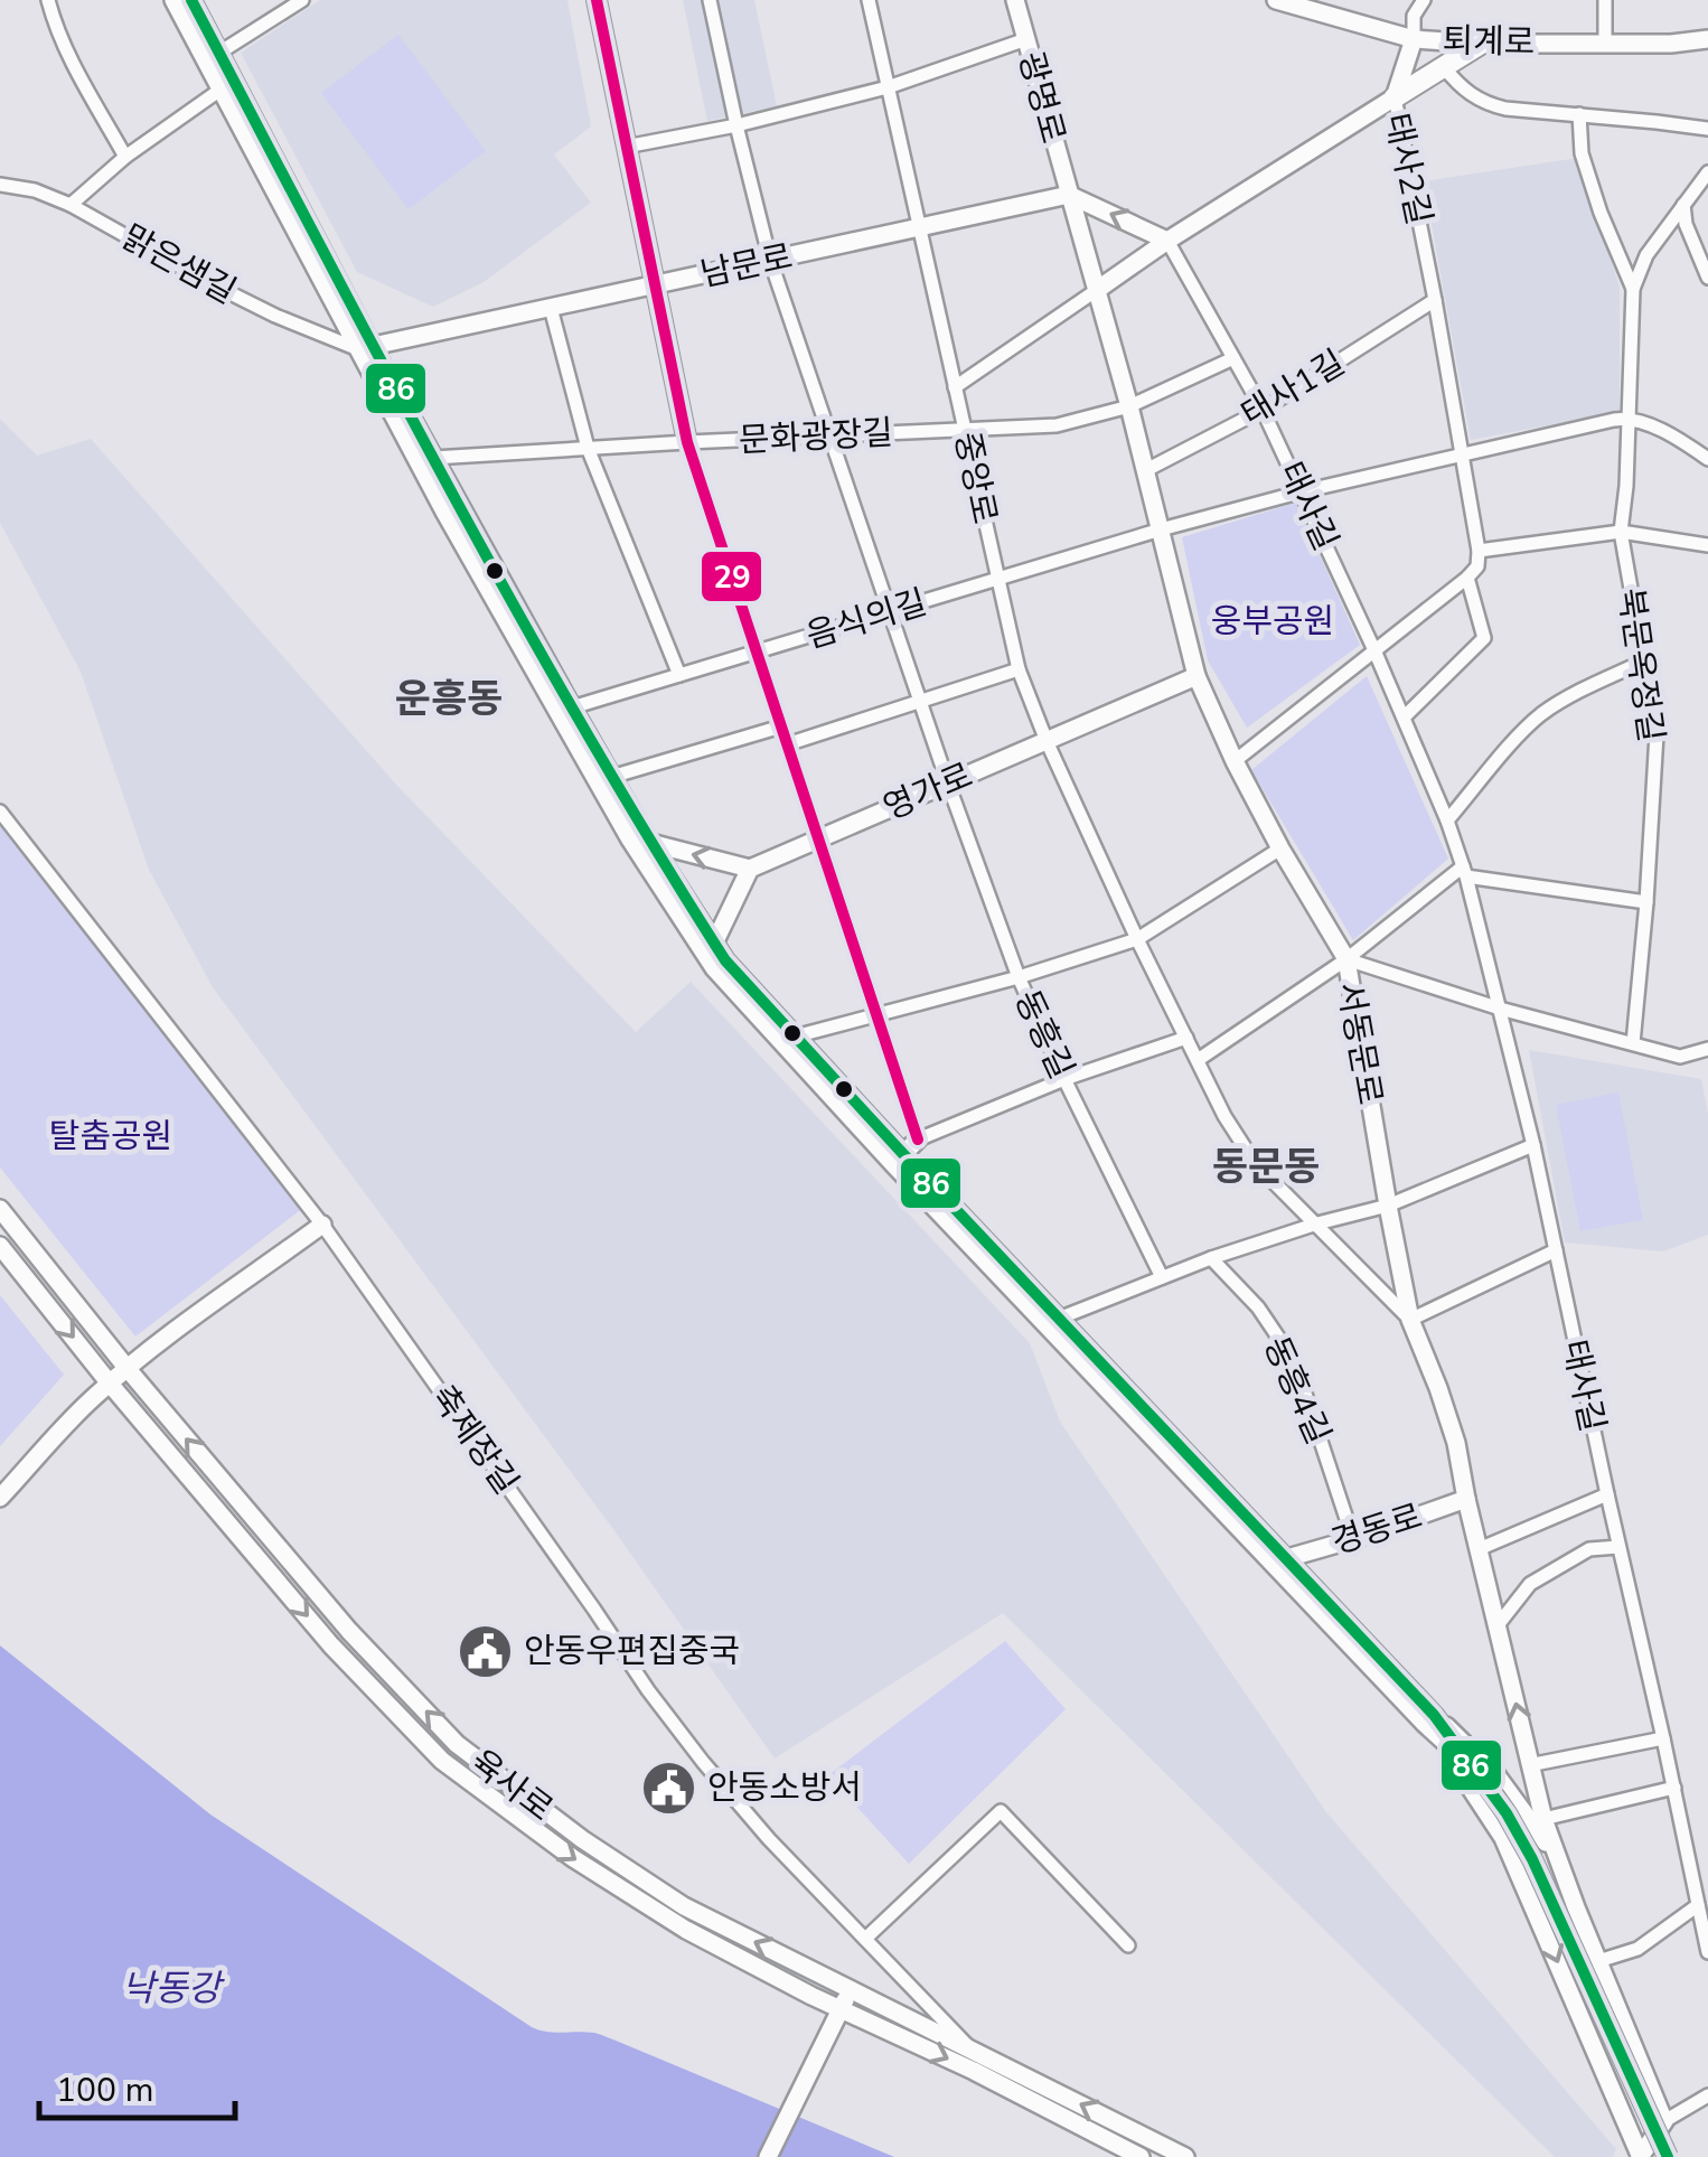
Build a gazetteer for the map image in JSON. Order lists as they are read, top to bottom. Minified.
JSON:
{"streets":{"street":["퇴계로","광명로","태사2길","맑은샘길","남문로","태사1길","문화광장길","중앙로","태사길","음식의길","북문옥정길","영가로","동흥길","서동문로","동흥4길","축제장길","경동로","육사로"]},"crossings":[["광명로","남문로"],["광명로","서동문로"],["태사2길","태사1길"],["태사2길","태사길"],["태사2길","음식의길"],["태사2길","서동문로"],["맑은샘길","남문로"],["맑은샘길","경동로"],["남문로","중앙로"],["남문로","동흥길"],["남문로","서동문로"],["남문로","경동로"],["태사1길","태사길"],["태사1길","서동문로"],["문화광장길","중앙로"],["문화광장길","동흥길"],["문화광장길","서동문로"],["문화광장길","경동로"],["중앙로","음식의길"],["중앙로","영가로"],["중앙로","서동문로"],["태사길","음식의길"],["음식의길","동흥길"],["음식의길","서동문로"],["음식의길","경동로"],["영가로","동흥길"],["영가로","서동문로"],["서동문로","경동로"],["동흥4길","경동로"],["축제장길","육사로"]],"districts":["운흥동","동문동"],"water":["낙동강"],"parks":["웅부공원","탈춤공원"],"places":{"public building":["안동우편집중국","안동소방서"]},"lines":["transit line 86","transit line 29"],"scale_bar":"100 m"}
